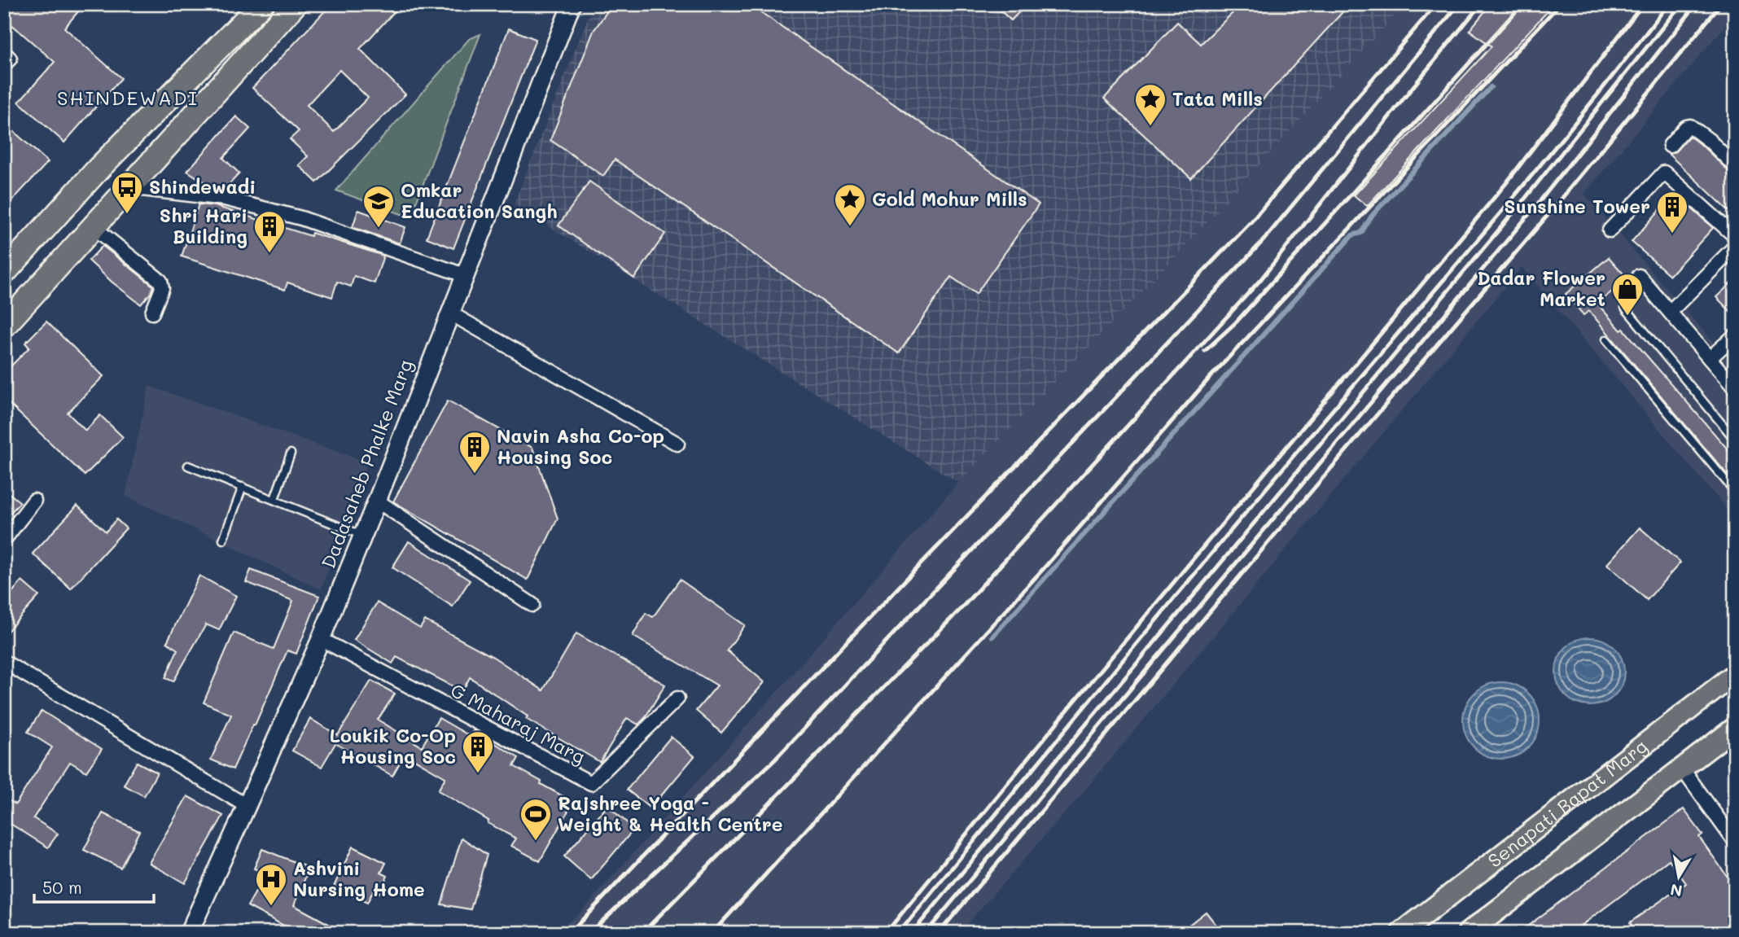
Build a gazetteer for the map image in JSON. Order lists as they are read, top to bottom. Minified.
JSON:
{"streets":{"main road":["Senapati Bapat Marg"],"street":["Dadasaheb Phalke Marg","G Maharaj Marg"]},"crossings":[["Dadasaheb Phalke Marg","G Maharaj Marg"]],"districts":["SHINDEWADI"],"places":{"place":["Tata Mills","Gold Mohur Mills"],"bus stop":["Shindewadi"],"school or university":["Omkar Education Sangh"],"building":["Sunshine Tower","Shri Hari Building","Navin Asha Co-op Housing Soc","Loukik Co-Op Housing Soc"],"shop":["Dadar Flower Market"],"sports":["Rajshree Yoga - Weight & Health Centre"],"hospital":["Ashvini Nursing Home"]},"scale_bar":"50 m","north":"bottom"}
